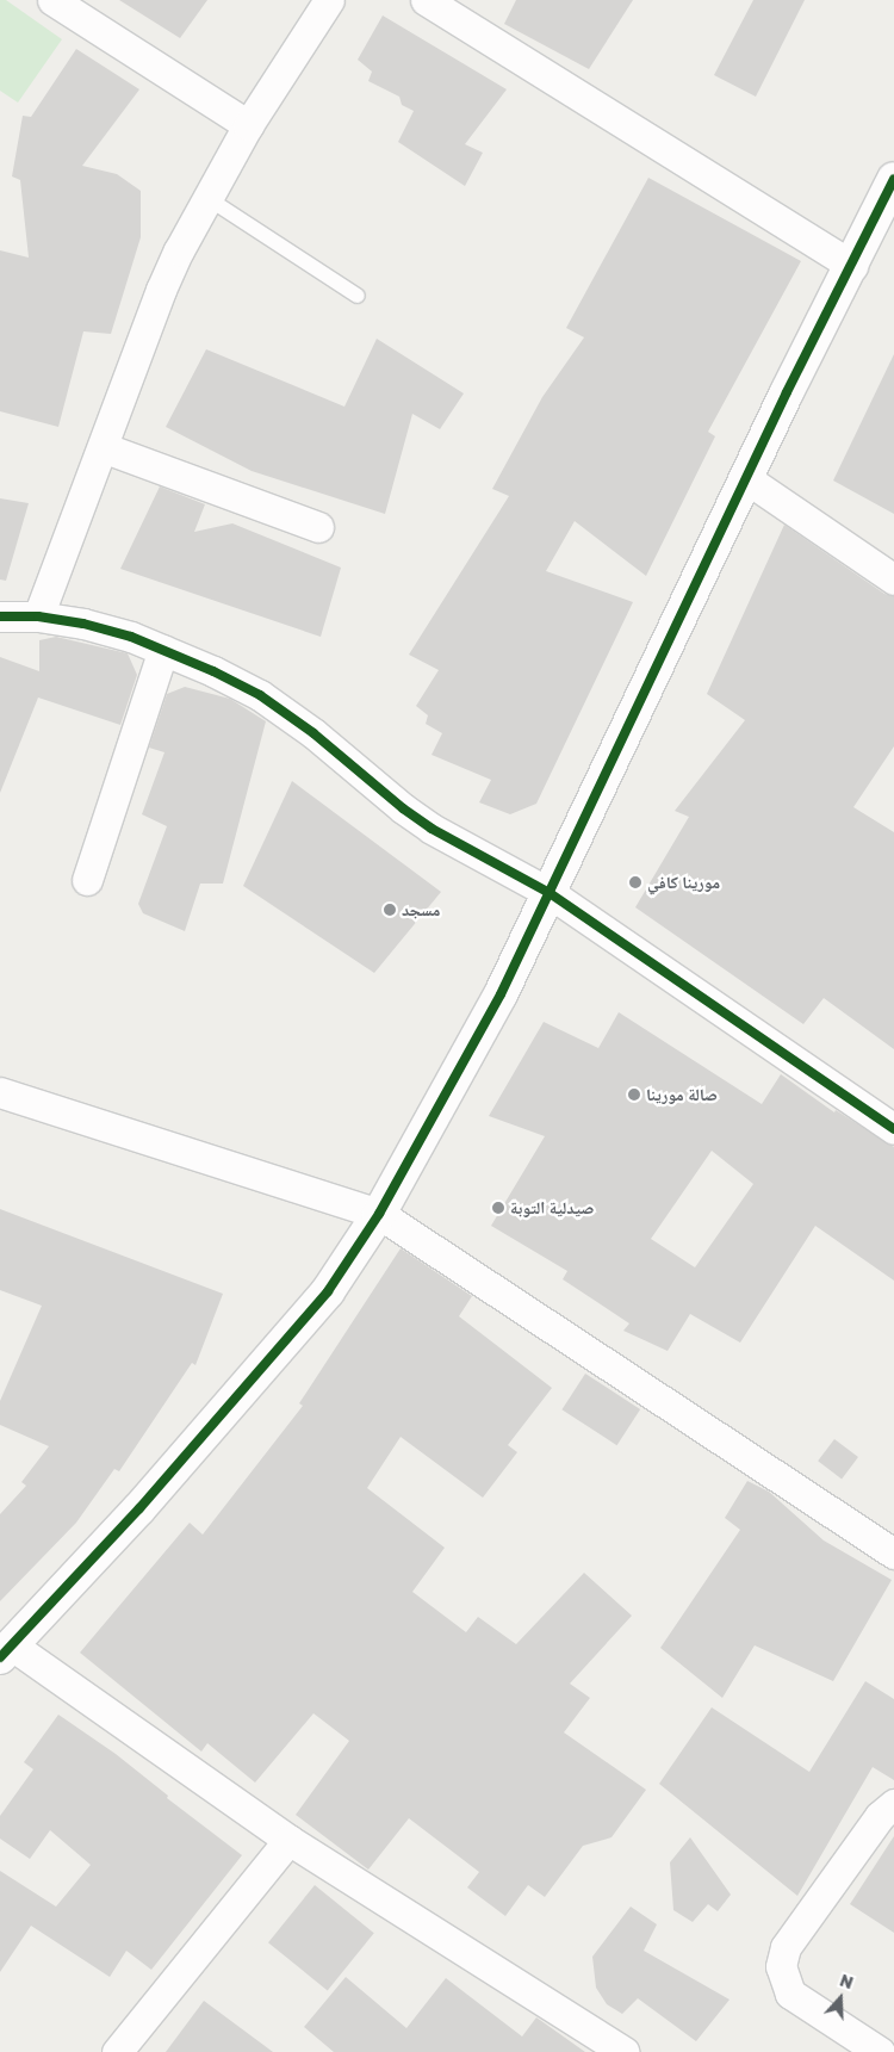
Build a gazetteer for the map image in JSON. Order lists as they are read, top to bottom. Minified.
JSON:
{"places":["مورينا كافي","مسجد","صالة مورينا","صيدلية التوبة"],"north":"top"}
